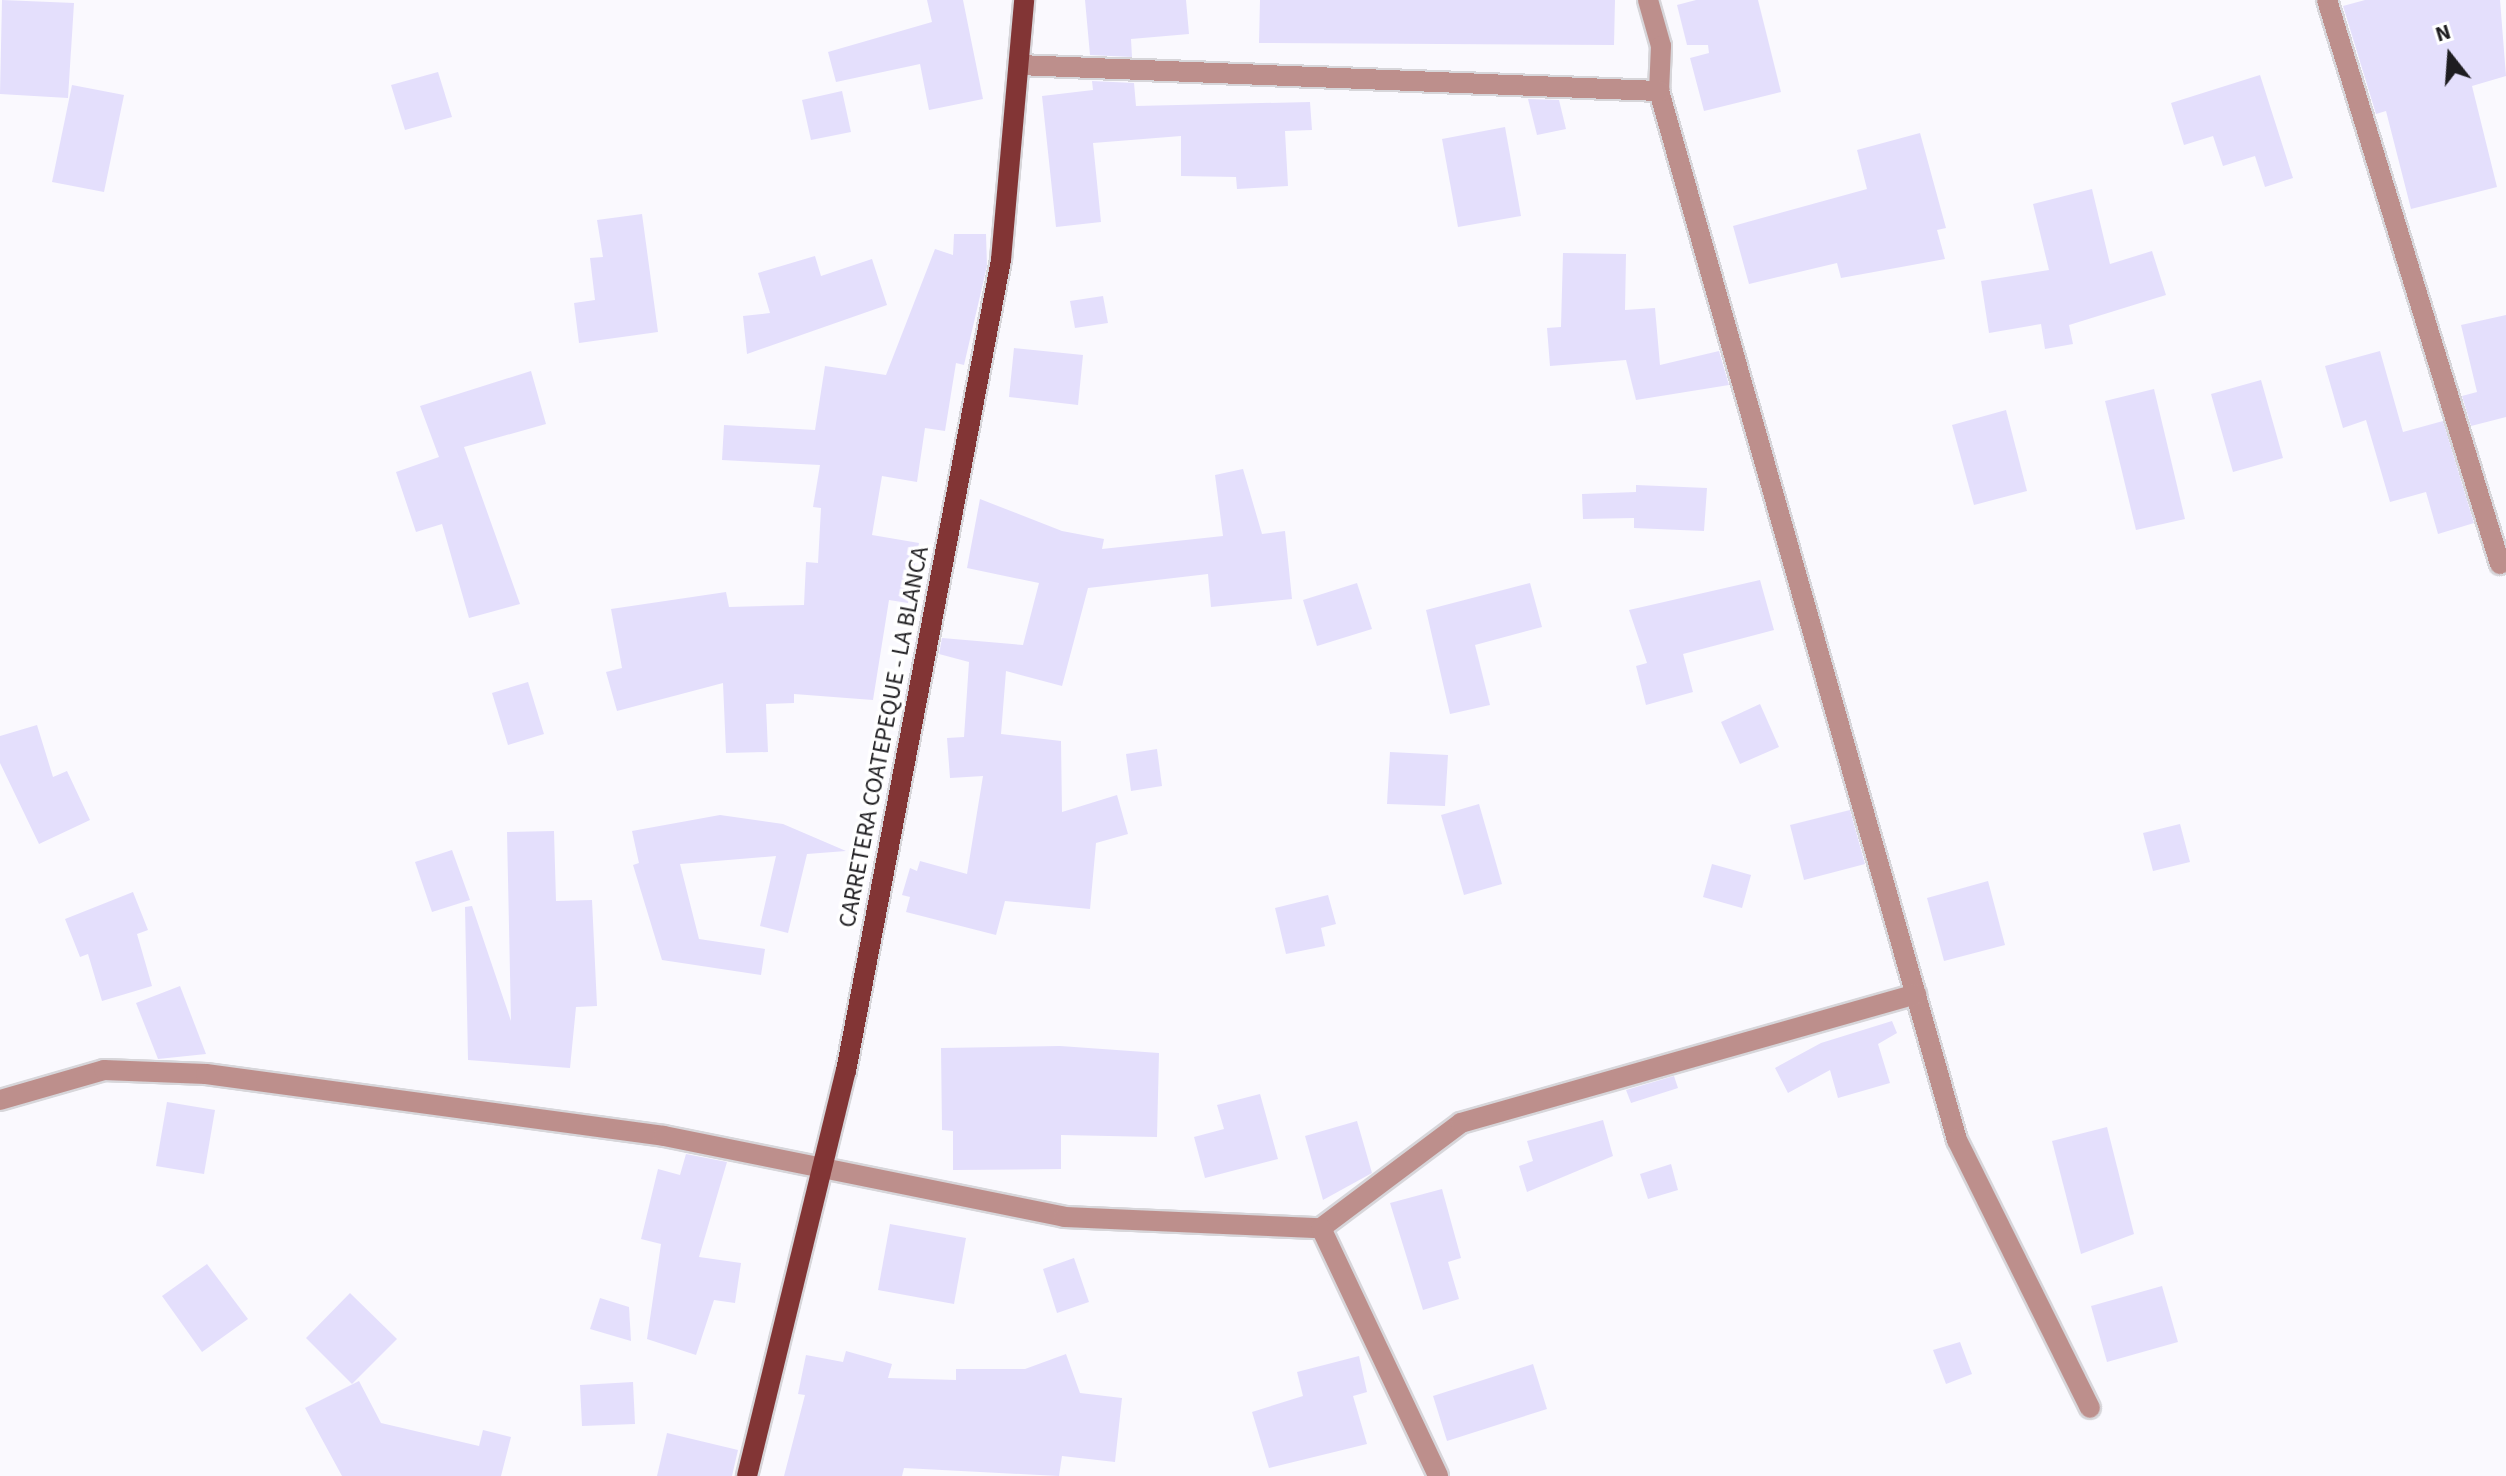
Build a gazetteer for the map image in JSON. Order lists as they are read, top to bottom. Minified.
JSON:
{"streets":{"main road":["CARRETERA COATEPEQUE - LA BLANCA"]},"north":"top"}
